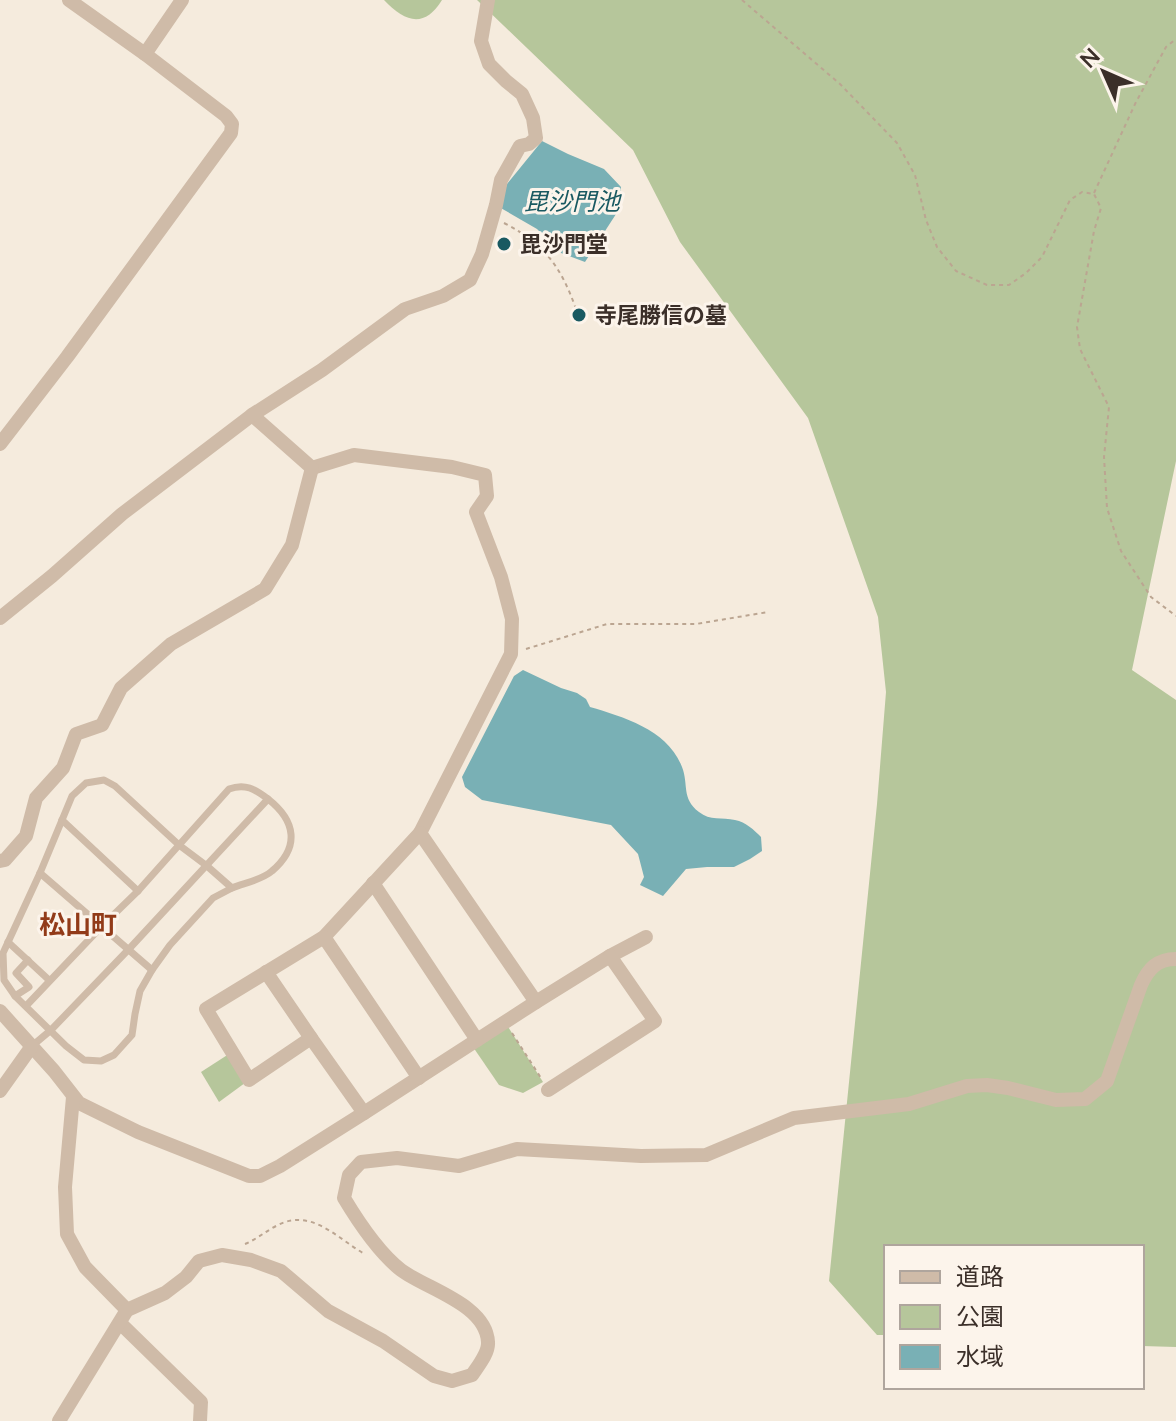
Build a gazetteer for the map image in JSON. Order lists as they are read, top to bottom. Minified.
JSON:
{"districts":["松山町"],"water":["毘沙門池"],"places":["毘沙門堂","寺尾勝信の墓"],"legend":["道路","公園","水域"],"north":"top left"}
